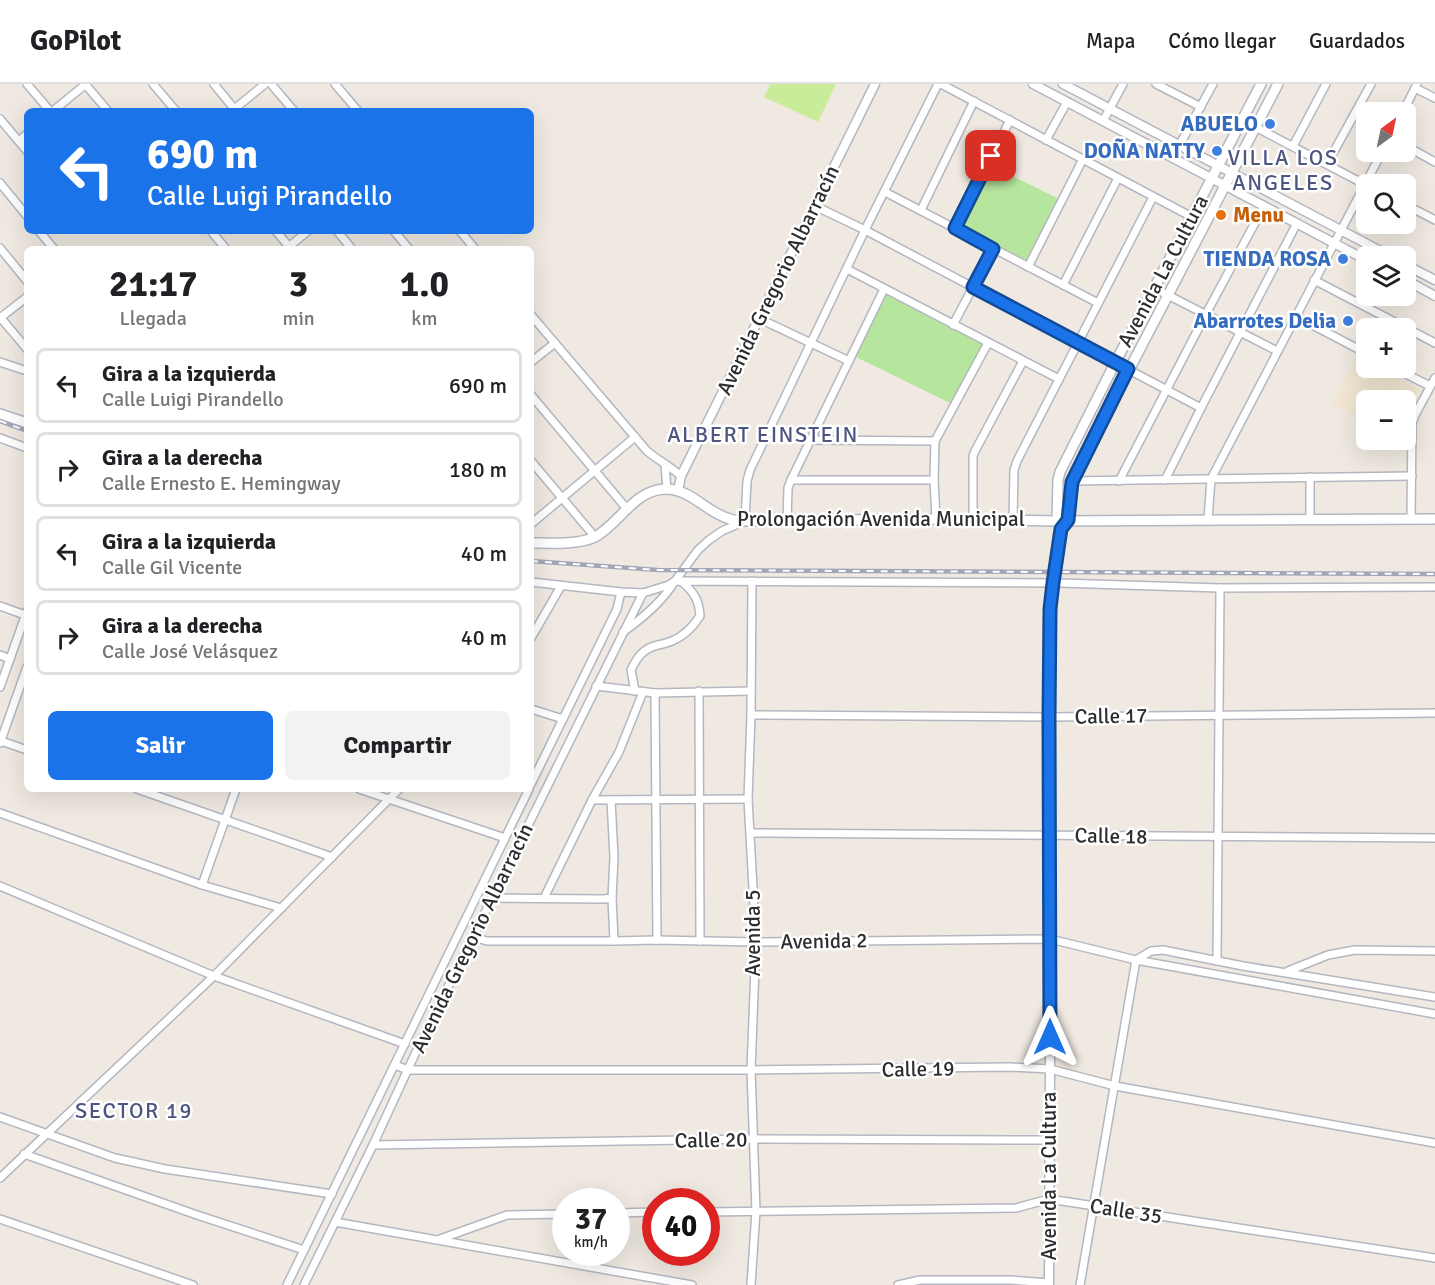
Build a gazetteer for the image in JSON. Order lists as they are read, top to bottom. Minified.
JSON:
{"streets":{"main road":["Avenida La Cultura","Prolongación Avenida Municipal"],"street":["Avenida Gregorio Albarracín","Calle 17","Calle 18","Avenida 5","Avenida 2","Calle 19","Calle 20","Calle 35"]},"crossings":[["Avenida La Cultura","Prolongación Avenida Municipal"],["Avenida La Cultura","Calle 17"],["Avenida La Cultura","Calle 18"],["Avenida La Cultura","Avenida 2"],["Avenida La Cultura","Calle 19"],["Avenida La Cultura","Calle 20"],["Avenida La Cultura","Calle 35"],["Avenida Gregorio Albarracín","Prolongación Avenida Municipal"],["Avenida Gregorio Albarracín","Avenida 2"],["Avenida Gregorio Albarracín","Calle 19"],["Avenida Gregorio Albarracín","Calle 20"],["Calle 17","Avenida 5"],["Calle 18","Avenida 5"],["Avenida 5","Avenida 2"],["Avenida 5","Calle 19"],["Avenida 5","Calle 20"],["Avenida 5","Calle 35"]],"districts":["VILLA LOS ANGELES","ALBERT EINSTEIN","SECTOR 19"],"places":["ABUELO","DOÑA NATTY","Menu","TIENDA ROSA","Abarrotes Delia"],"north":"top right","page":{"header":"GoPilot","nav":["Mapa","Cómo llegar","Guardados"],"map_buttons":["+","−"],"turn":["690 m","Calle Luigi Pirandello"],"eta":["21:17","Llegada","3","min","1.0","km"],"list":[{"name":"Gira a la izquierda","note":"Calle Luigi Pirandello","value":"690 m"},{"name":"Gira a la derecha","note":"Calle Ernesto E. Hemingway","value":"180 m"},{"name":"Gira a la izquierda","note":"Calle Gil Vicente","value":"40 m"},{"name":"Gira a la derecha","note":"Calle José Velásquez","value":"40 m"}],"buttons":["Salir","Compartir"],"speed":"37 km/h","limit":"40"}}
